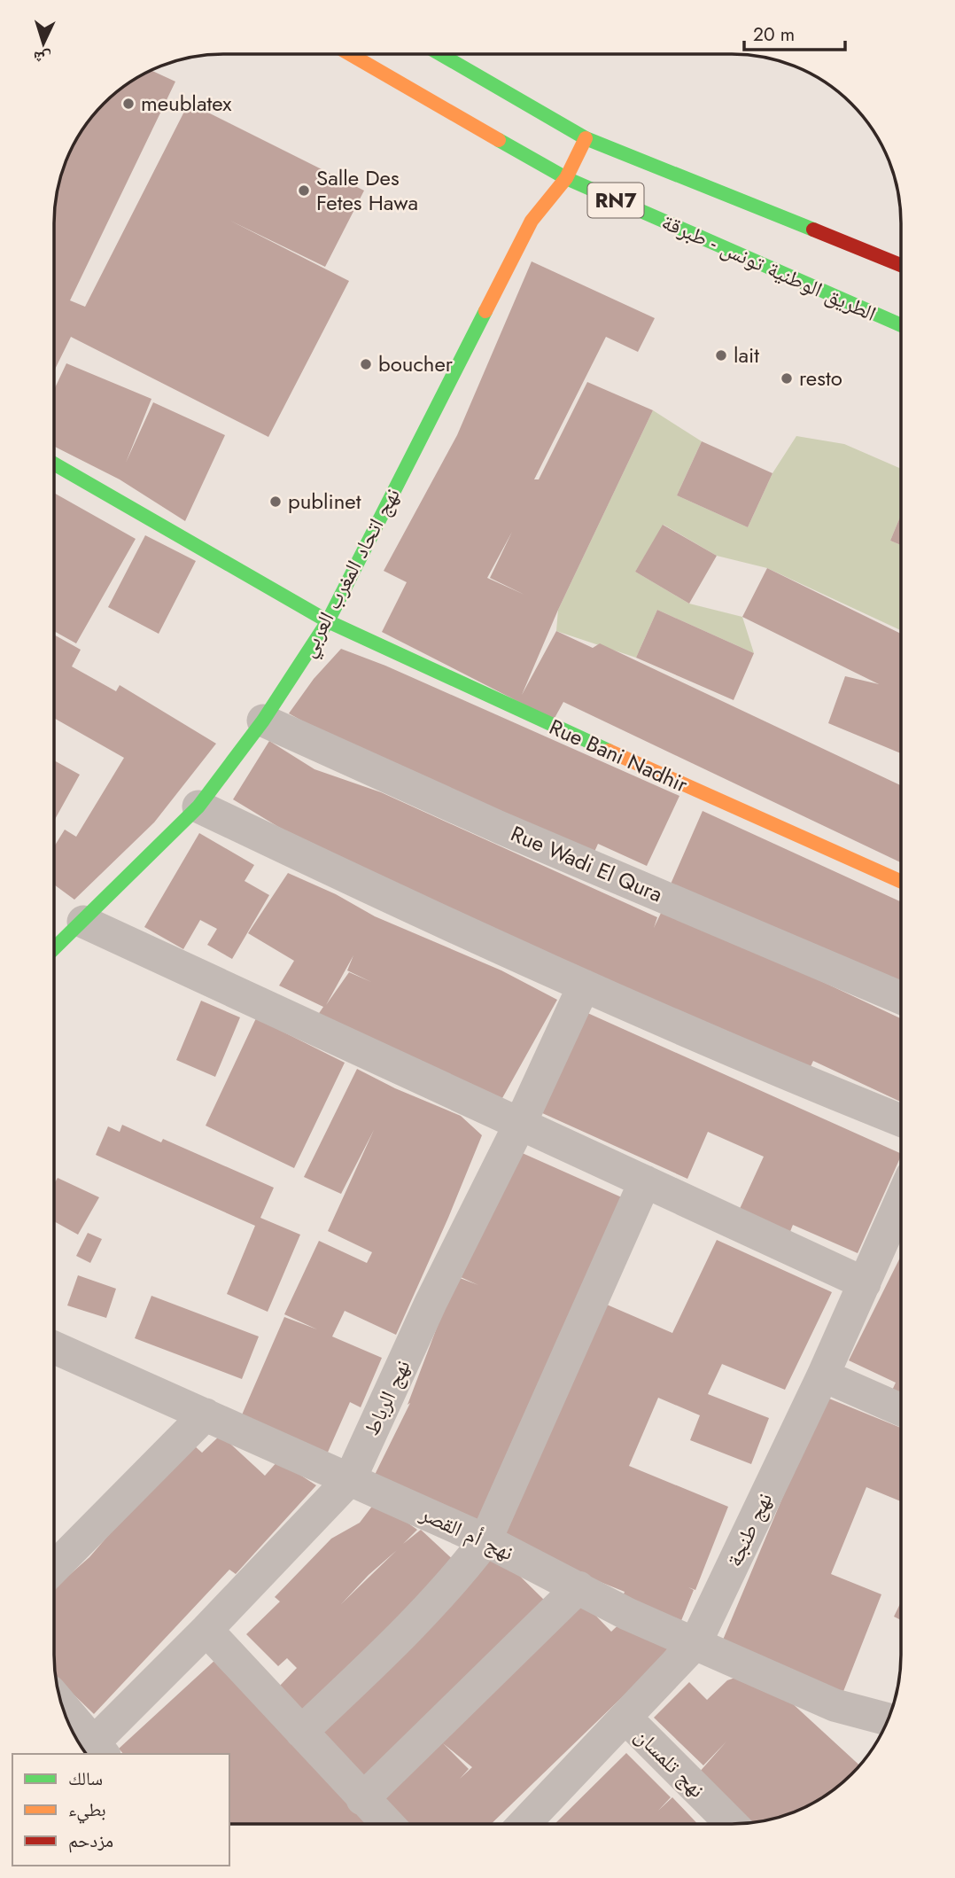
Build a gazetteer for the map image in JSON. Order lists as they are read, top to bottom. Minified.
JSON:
{"streets":{"street":["RN7","الطريق الوطنية تونس - طبرقة","نهج اتحاد المغرب العربي","Rue Bani Nadhir","Rue Wadi El Qura","نهج الرباط","نهج طنجة","نهج أم القصر","نهج تلمسان"]},"crossings":[["RN7","نهج اتحاد المغرب العربي"],["الطريق الوطنية تونس - طبرقة","نهج اتحاد المغرب العربي"],["نهج اتحاد المغرب العربي","Rue Bani Nadhir"],["نهج اتحاد المغرب العربي","Rue Wadi El Qura"],["نهج الرباط","نهج أم القصر"],["نهج طنجة","نهج أم القصر"],["نهج طنجة","نهج تلمسان"]],"places":["meublatex","Salle Des Fetes Hawa","lait","boucher","resto","publinet"],"legend":["سالك","بطيء","مزدحم"],"scale_bar":"20 m","north":"bottom"}
